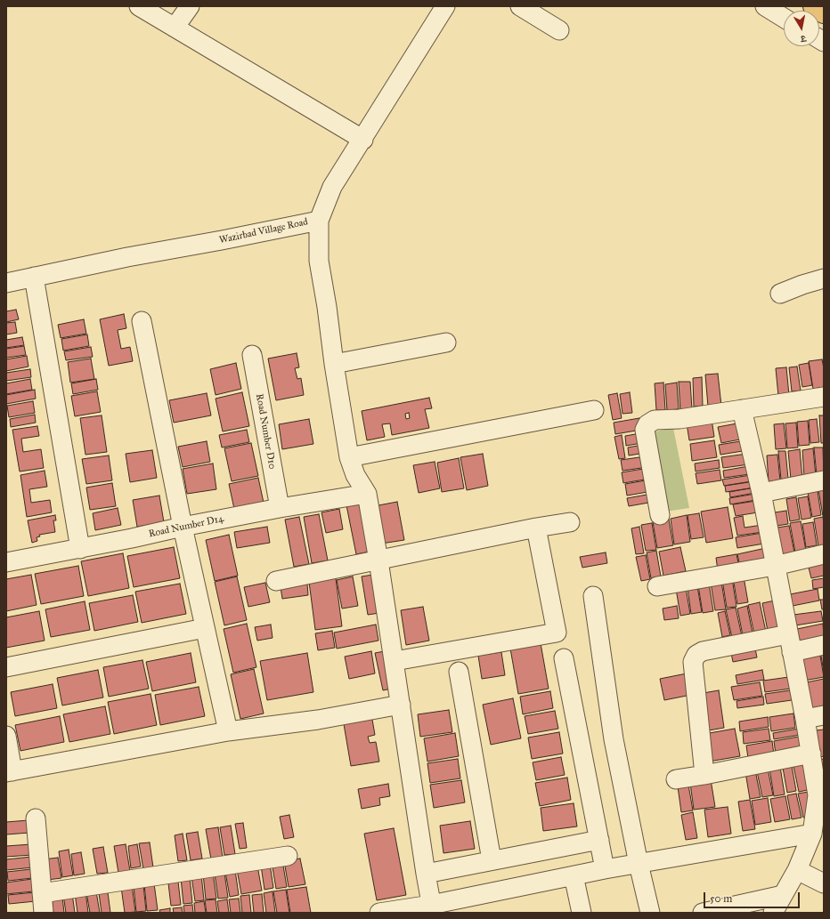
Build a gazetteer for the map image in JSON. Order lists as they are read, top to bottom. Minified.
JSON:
{"streets":{"street":["Wazirbad Village Road","Road Number D10","Road Number D14"]},"crossings":[["Road Number D10","Road Number D14"]],"scale_bar":"50 m","north":"bottom"}
